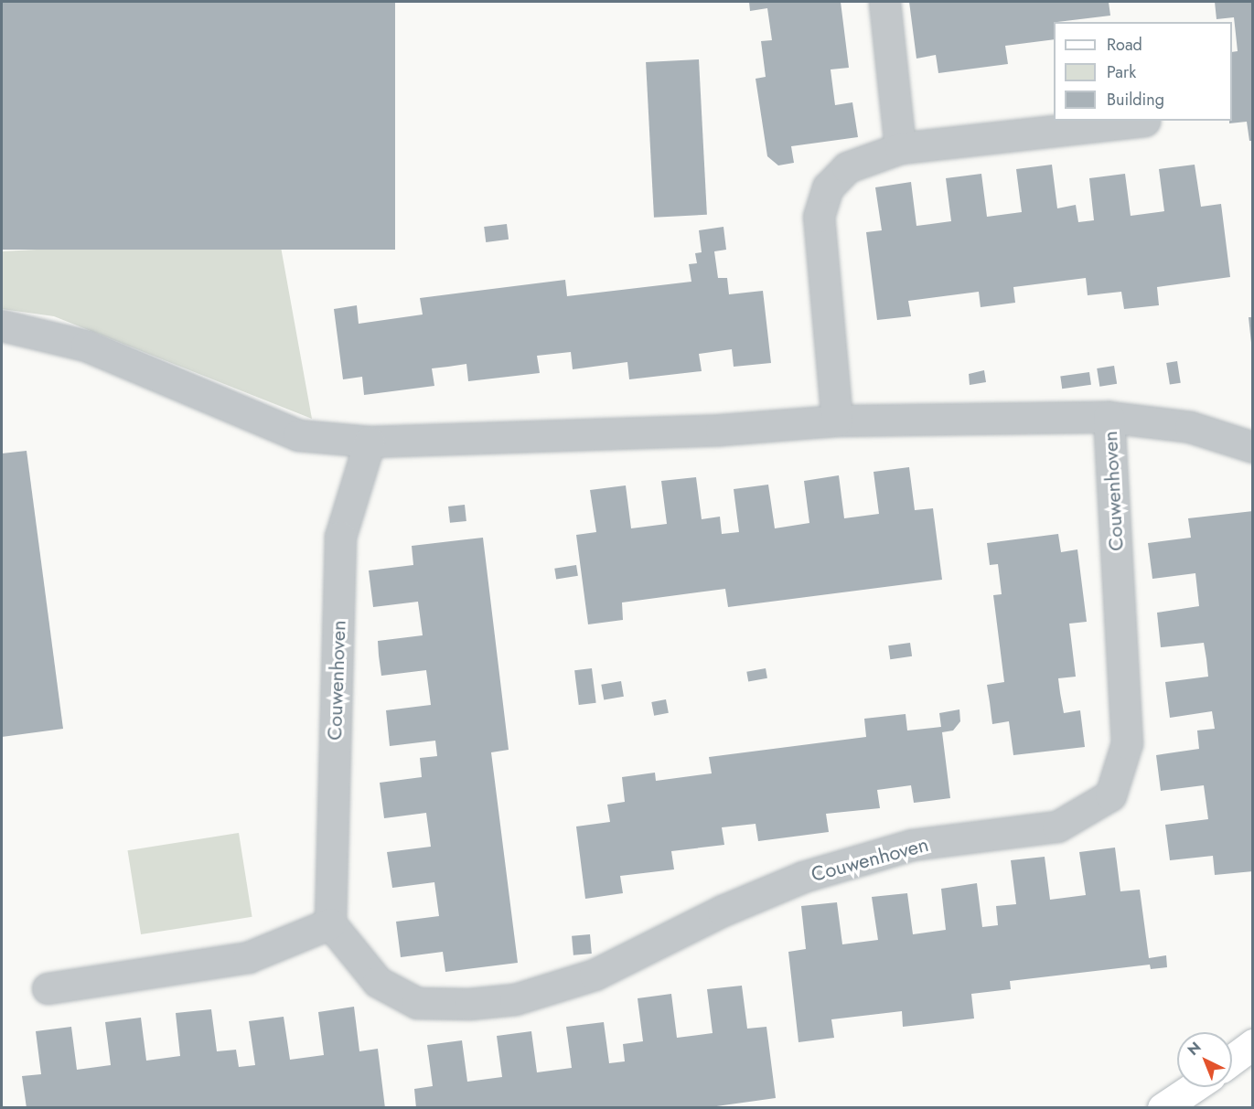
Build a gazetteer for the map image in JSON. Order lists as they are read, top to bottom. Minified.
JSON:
{"streets":{"street":["Couwenhoven"]},"legend":["Road","Park","Building"],"north":"top left"}
